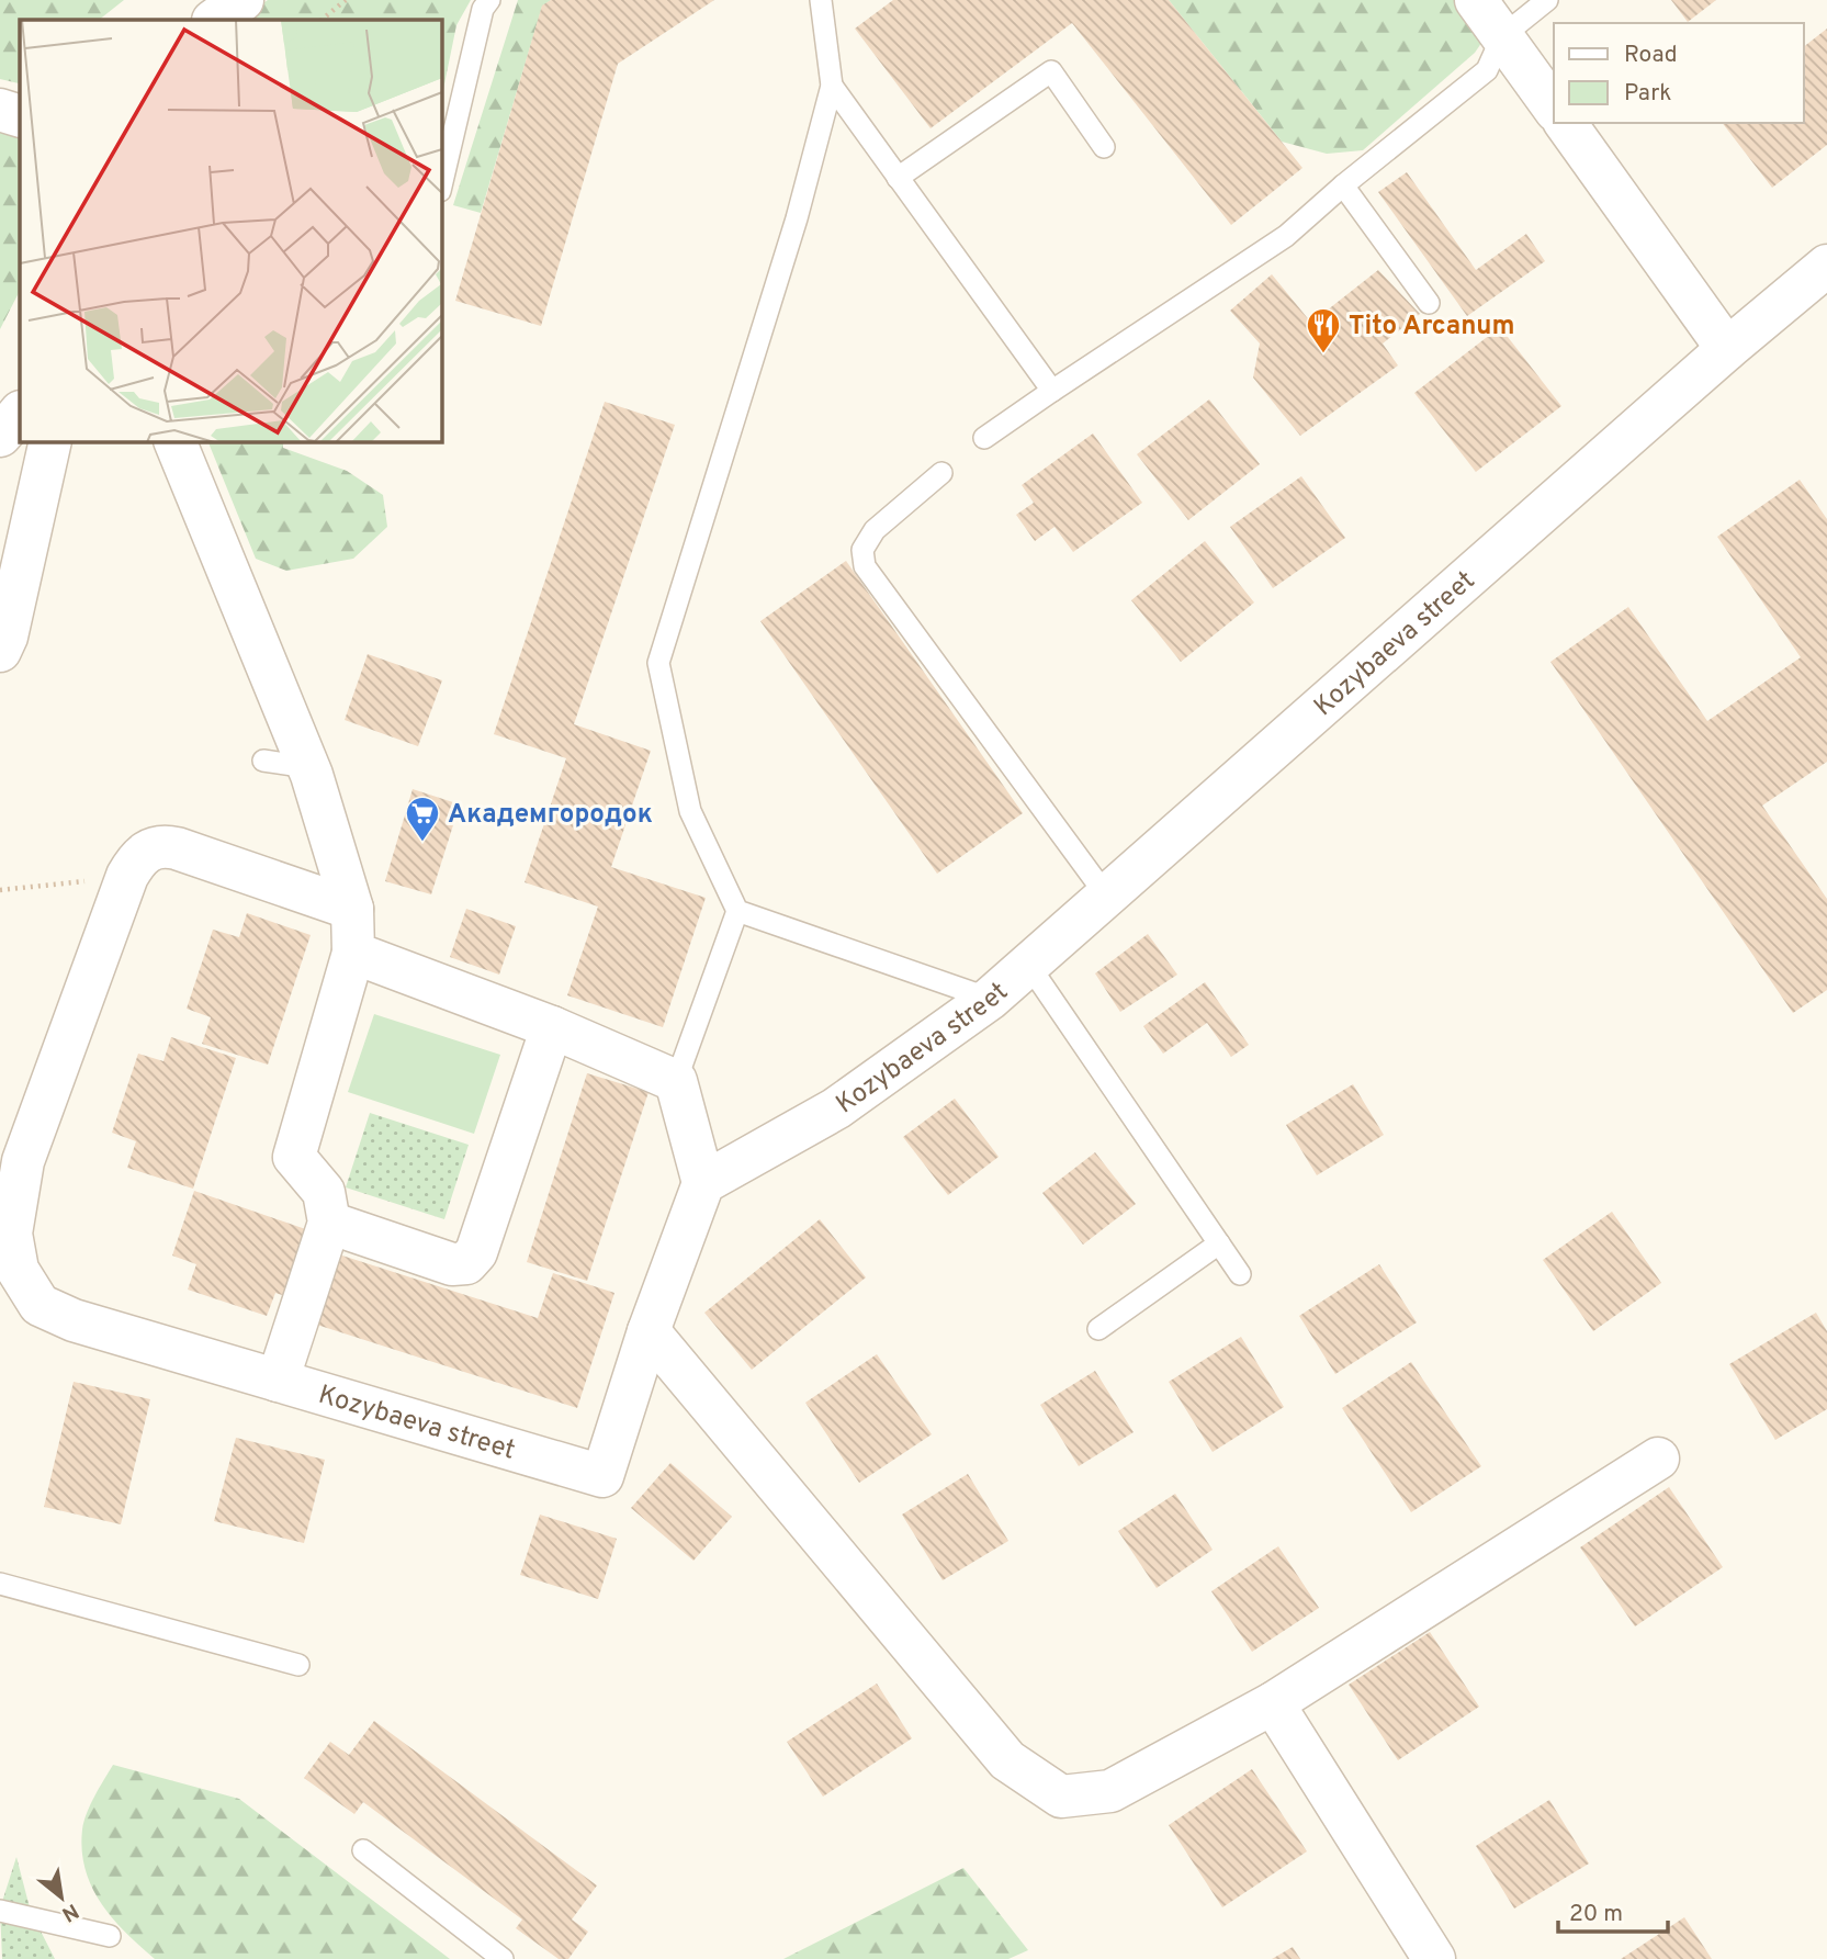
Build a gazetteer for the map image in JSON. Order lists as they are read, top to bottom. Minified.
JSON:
{"streets":{"street":["Kozybaeva street"]},"places":{"restaurant":["Tito Arcanum"],"supermarket":["Академгородок"]},"legend":["Road","Park"],"scale_bar":"20 m","north":"bottom right"}
